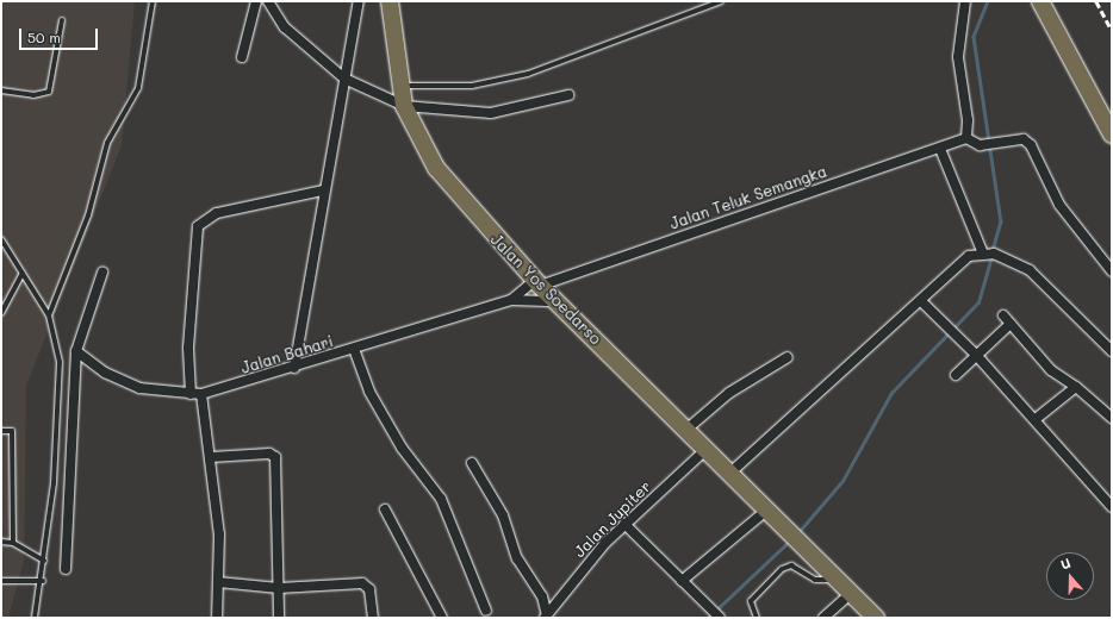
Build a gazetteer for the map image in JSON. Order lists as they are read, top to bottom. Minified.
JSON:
{"streets":{"highway":["Jalan Yos Soedarso"],"street":["Jalan Teluk Semangka","Jalan Bahari","Jalan Jupiter"]},"crossings":[["Jalan Teluk Semangka","Jalan Yos Soedarso"],["Jalan Teluk Semangka","Jalan Bahari"],["Jalan Yos Soedarso","Jalan Bahari"],["Jalan Yos Soedarso","Jalan Jupiter"]],"scale_bar":"50 m","north":"top"}
